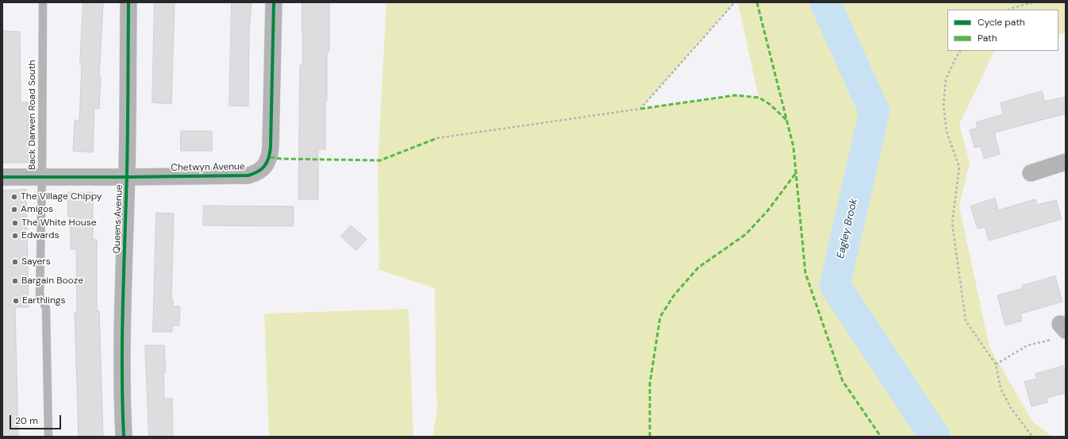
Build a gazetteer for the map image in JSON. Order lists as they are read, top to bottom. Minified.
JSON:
{"streets":{"street":["Chetwyn Avenue","Queens Avenue"],"lane":["Back Darwen Road South"]},"crossings":[["Back Darwen Road South","Chetwyn Avenue"],["Chetwyn Avenue","Queens Avenue"]],"water":["Eagley Brook"],"places":["The Village Chippy","Amigos","The White House","Edwards","Sayers","Bargain Booze","Earthlings"],"legend":["Cycle path","Path"],"scale_bar":"20 m"}
